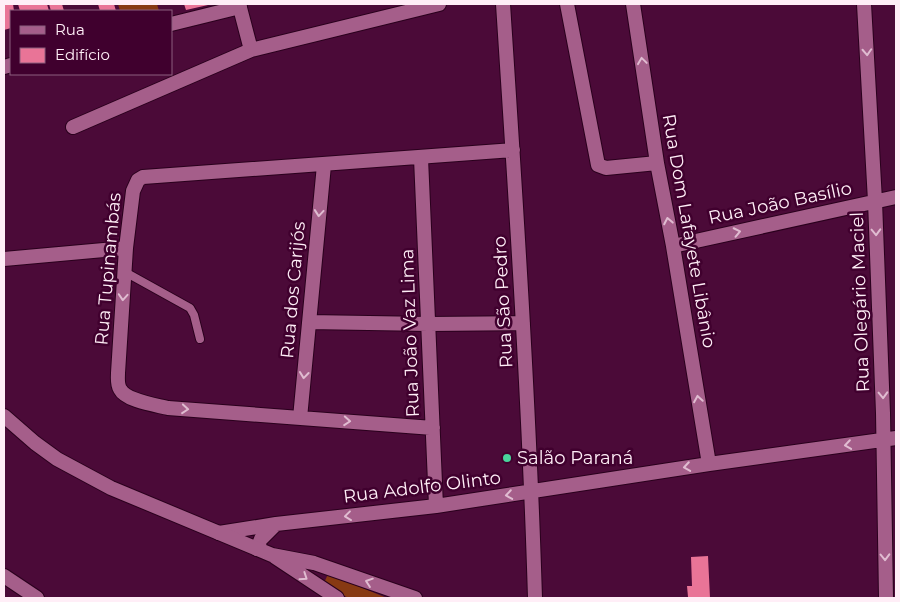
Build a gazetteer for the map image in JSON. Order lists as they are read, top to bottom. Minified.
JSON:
{"streets":{"street":["Rua João Basílio","Rua Dom Lafayete Libânio","Rua Tupinambás","Rua dos Carijós","Rua São Pedro","Rua Olegário Maciel","Rua João Vaz Lima","Rua Adolfo Olinto"]},"crossings":[["Rua João Basílio","Rua Dom Lafayete Libânio"],["Rua João Basílio","Rua Olegário Maciel"],["Rua Dom Lafayete Libânio","Rua Adolfo Olinto"],["Rua Tupinambás","Rua dos Carijós"],["Rua Tupinambás","Rua São Pedro"],["Rua Tupinambás","Rua João Vaz Lima"],["Rua São Pedro","Rua Adolfo Olinto"],["Rua Olegário Maciel","Rua Adolfo Olinto"],["Rua João Vaz Lima","Rua Adolfo Olinto"]],"one_way":["Rua João Basílio","Rua Dom Lafayete Libânio","Rua dos Carijós","Rua Olegário Maciel","Rua Adolfo Olinto"],"places":["Salão Paraná"],"legend":["Rua","Edifício"]}
